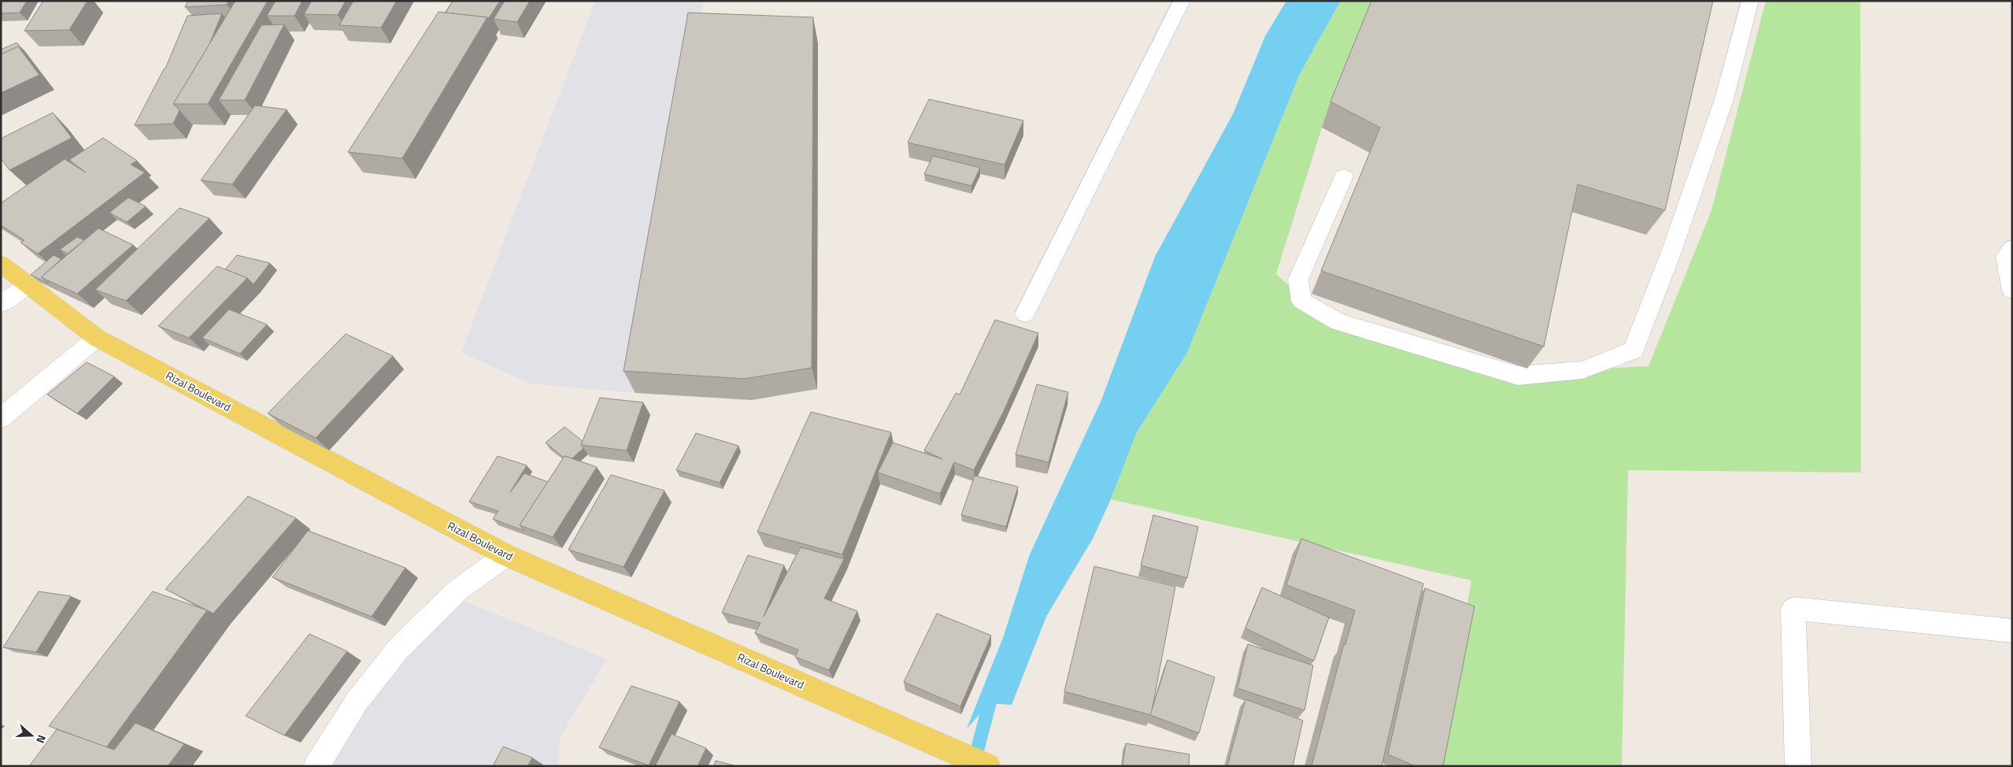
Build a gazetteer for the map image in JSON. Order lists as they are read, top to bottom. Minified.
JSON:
{"streets":{"main road":["Rizal Boulevard"]},"north":"right"}
